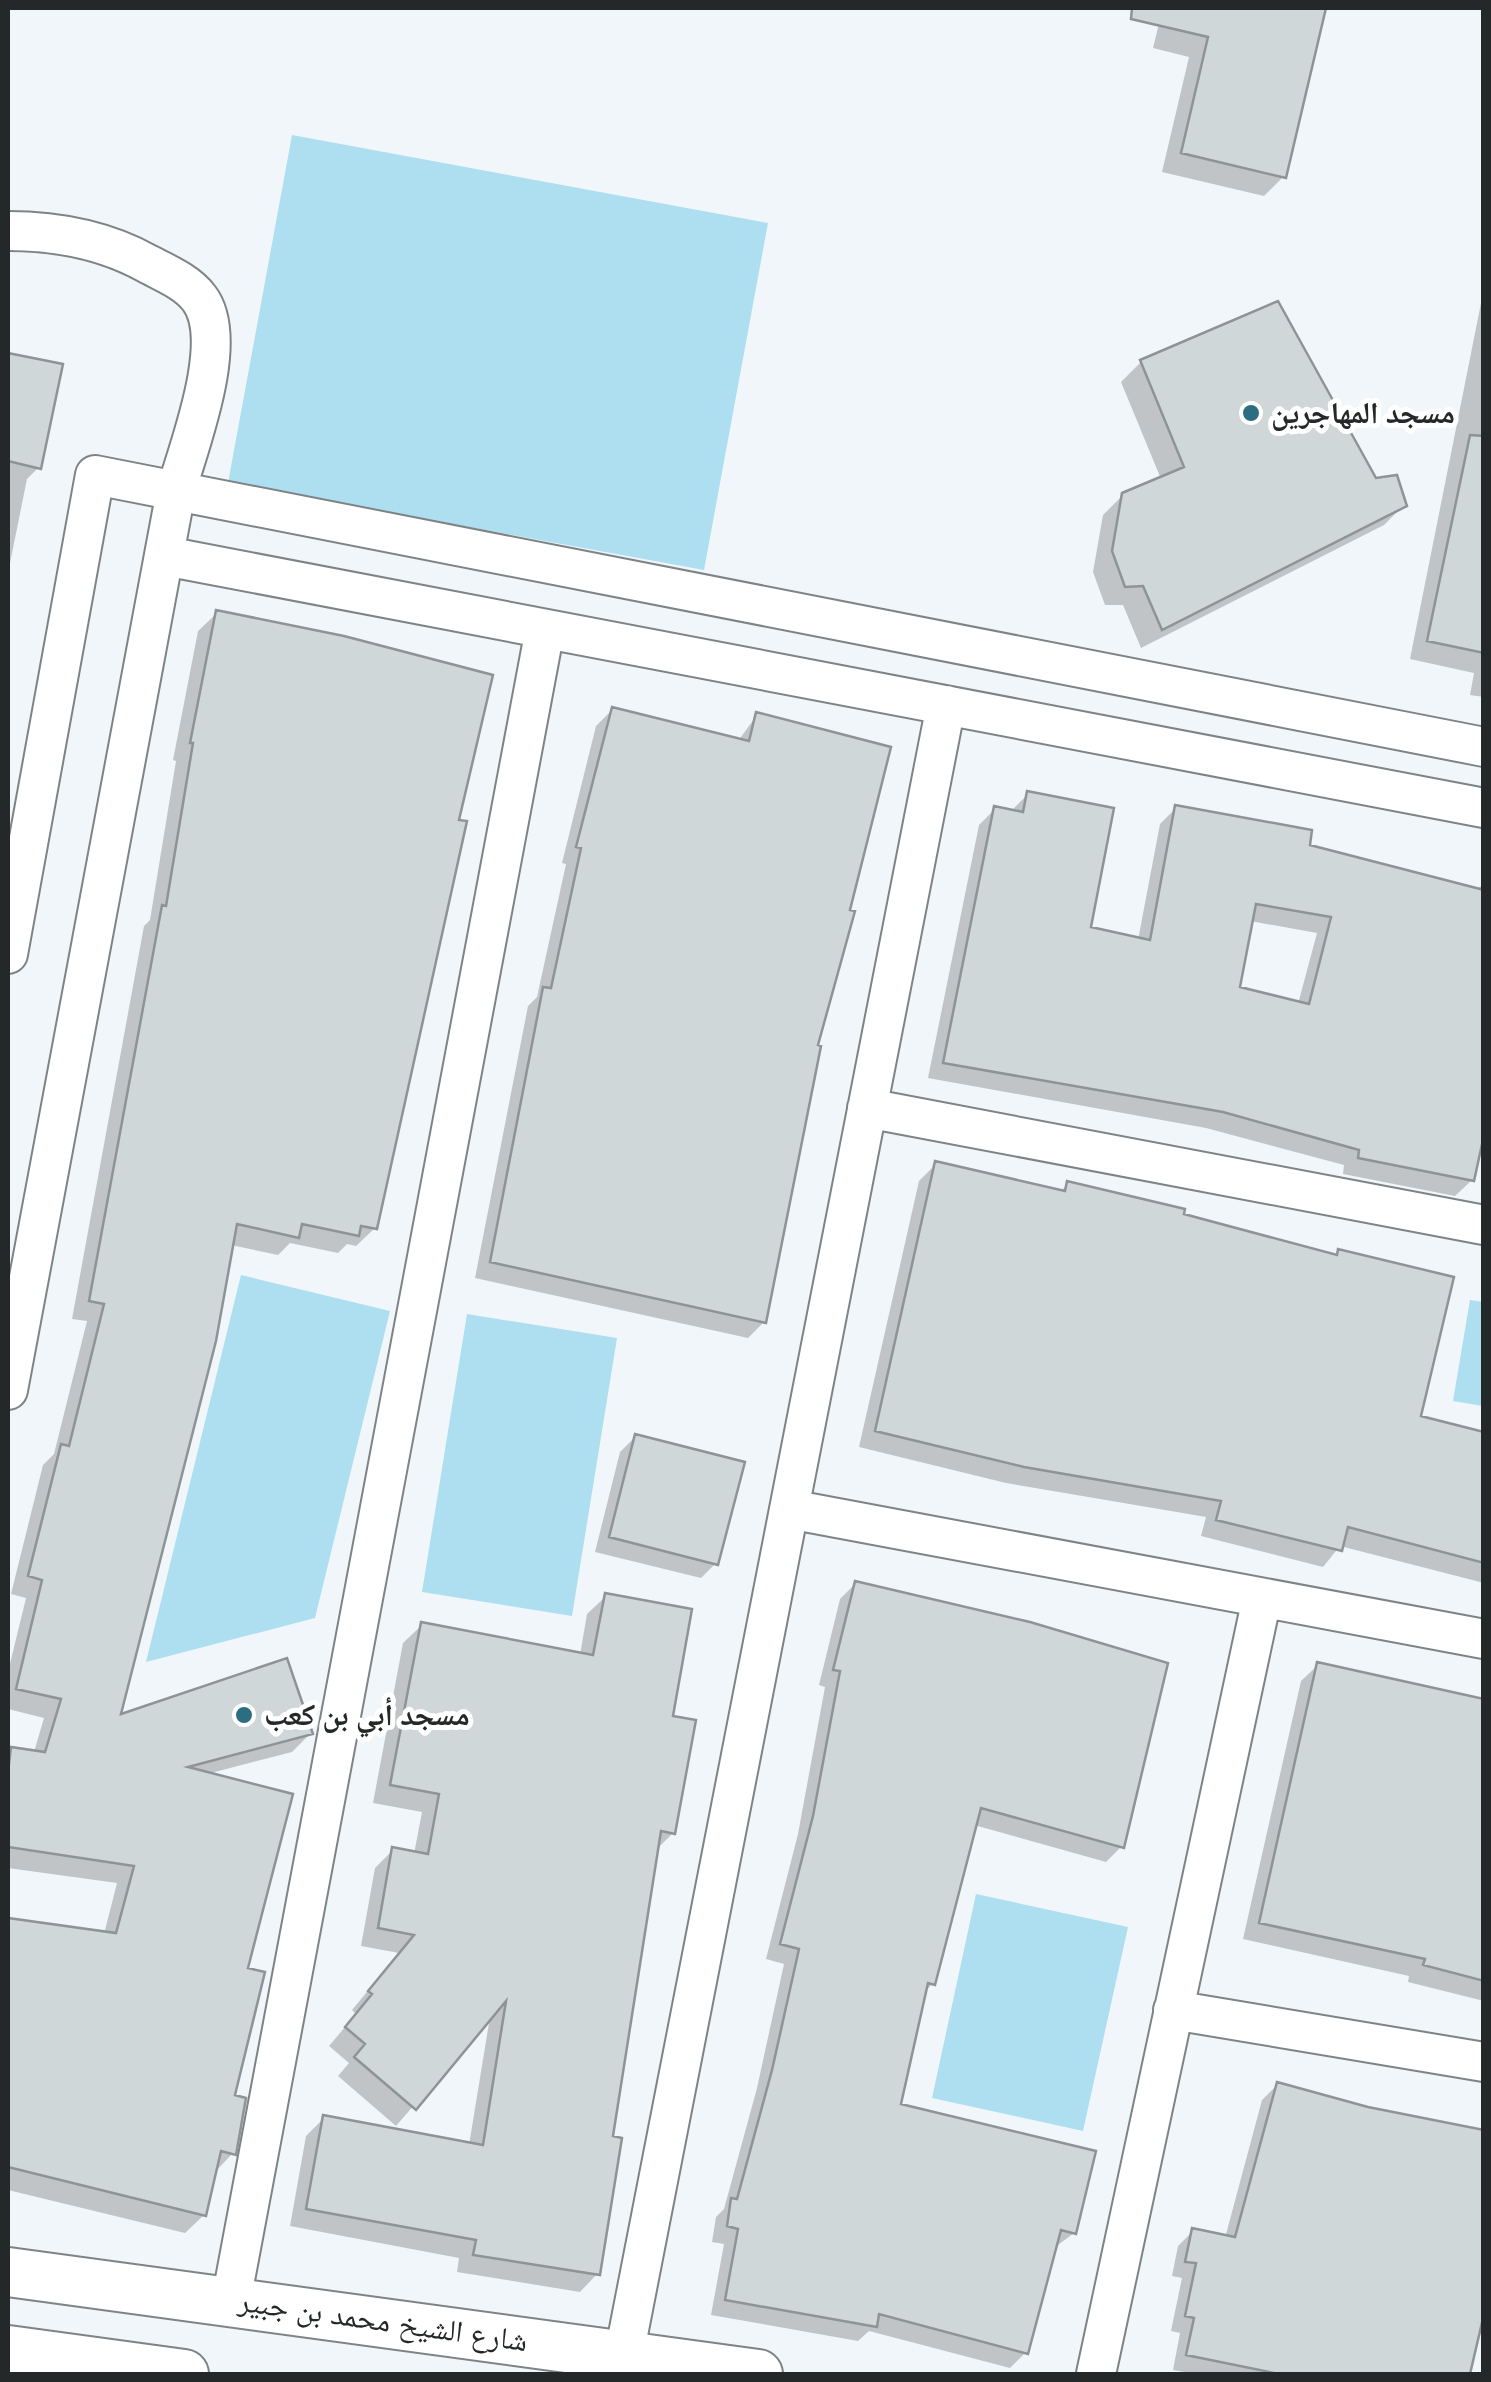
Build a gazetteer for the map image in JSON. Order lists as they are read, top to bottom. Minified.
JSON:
{"streets":{"main road":["شارع الشيخ محمد بن جبير"]},"places":["مسجد المهاجرين","مسجد أبي بن كعب"]}
